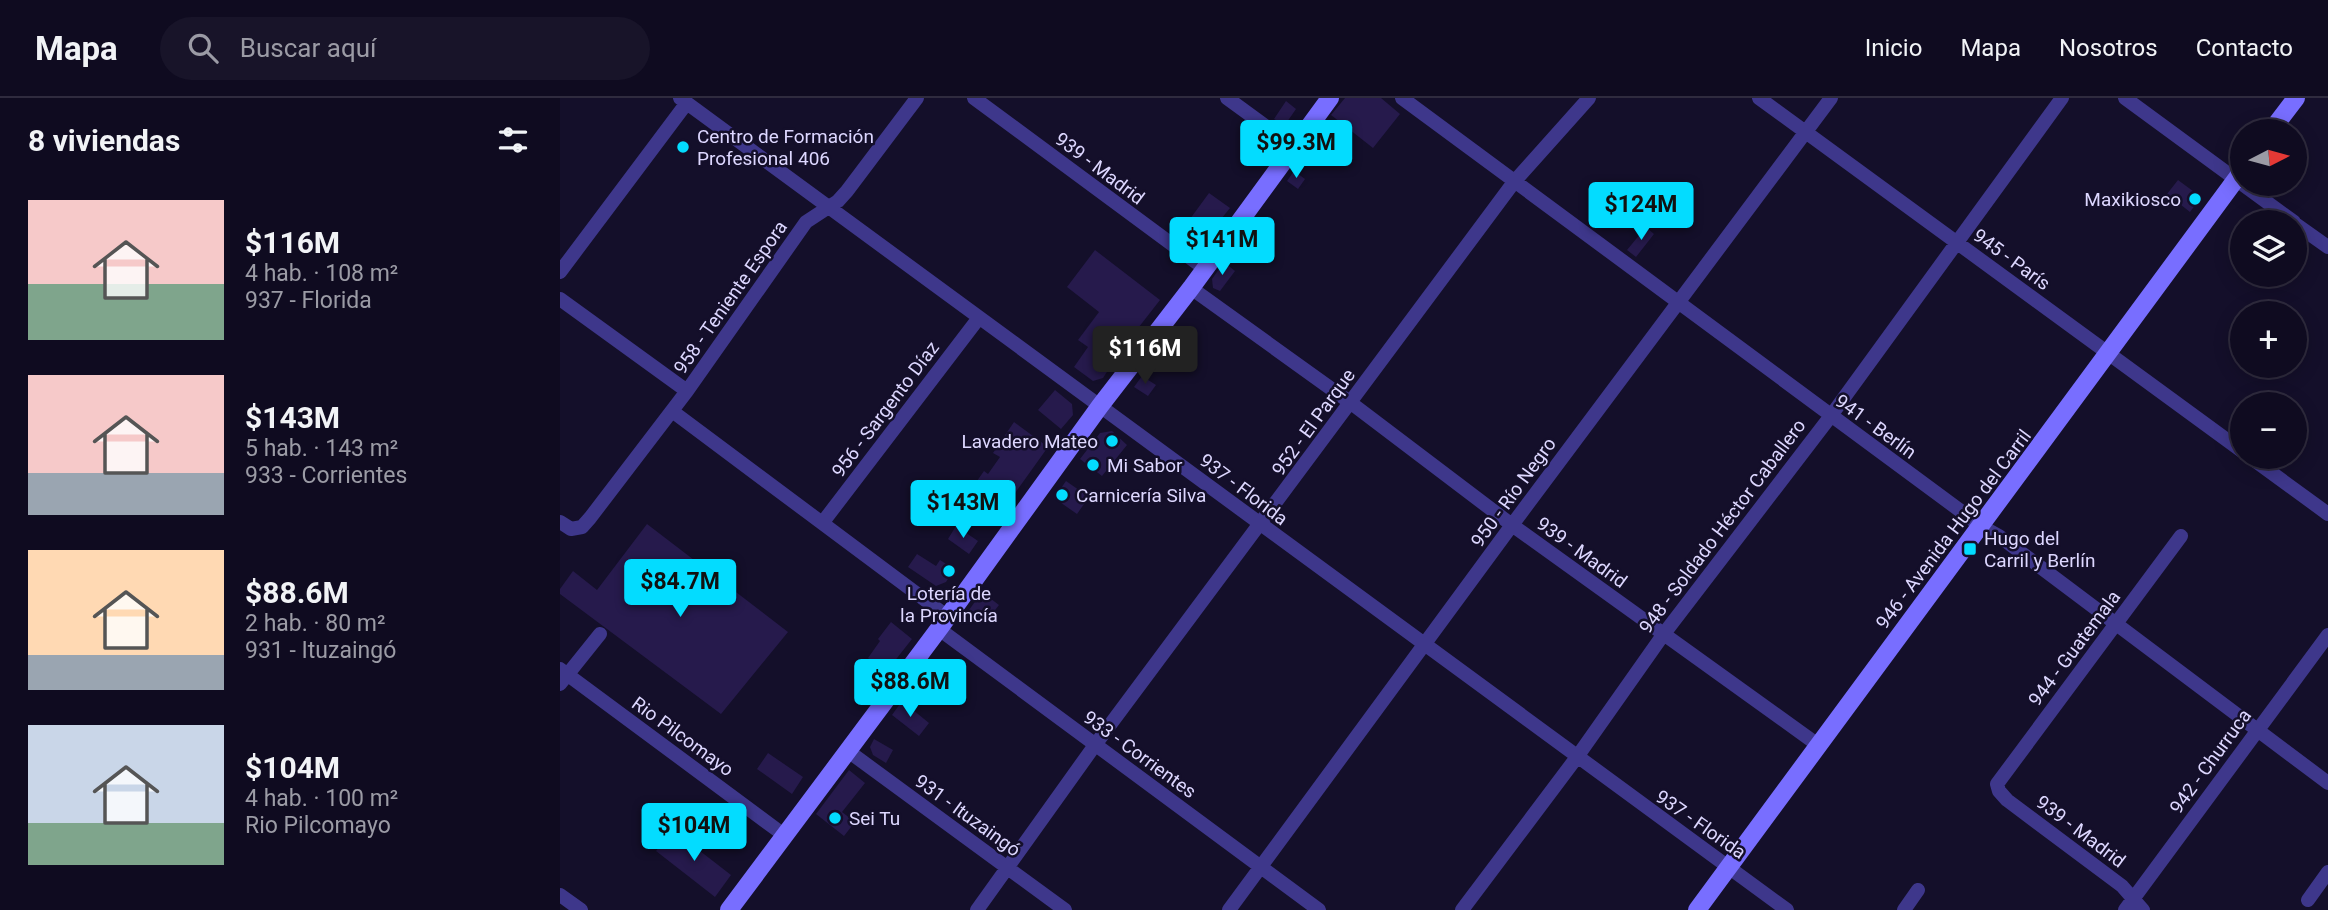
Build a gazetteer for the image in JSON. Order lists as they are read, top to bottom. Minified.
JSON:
{"streets":{"main road":["946 - Avenida Hugo del Carril"],"street":["939 - Madrid","945 - París","958 - Teniente Espora","956 - Sargento Díaz","952 - El Parque","941 - Berlín","937 - Florida","950 - Río Negro","948 - Soldado Héctor Caballero","944 - Guatemala","Rio Pilcomayo","933 - Corrientes","942 - Churruca","931 - Ituzaingó"]},"crossings":[["939 - Madrid","952 - El Parque"],["939 - Madrid","950 - Río Negro"],["939 - Madrid","948 - Soldado Héctor Caballero"],["939 - Madrid","946 - Avenida Hugo del Carril"],["939 - Madrid","944 - Guatemala"],["939 - Madrid","942 - Churruca"],["945 - París","950 - Río Negro"],["945 - París","948 - Soldado Héctor Caballero"],["945 - París","946 - Avenida Hugo del Carril"],["958 - Teniente Espora","937 - Florida"],["958 - Teniente Espora","933 - Corrientes"],["956 - Sargento Díaz","937 - Florida"],["956 - Sargento Díaz","933 - Corrientes"],["952 - El Parque","941 - Berlín"],["952 - El Parque","937 - Florida"],["952 - El Parque","933 - Corrientes"],["952 - El Parque","931 - Ituzaingó"],["941 - Berlín","950 - Río Negro"],["941 - Berlín","948 - Soldado Héctor Caballero"],["941 - Berlín","946 - Avenida Hugo del Carril"],["941 - Berlín","944 - Guatemala"],["941 - Berlín","942 - Churruca"],["937 - Florida","950 - Río Negro"],["937 - Florida","948 - Soldado Héctor Caballero"],["937 - Florida","946 - Avenida Hugo del Carril"],["950 - Río Negro","933 - Corrientes"]],"places":{"other":["Centro de Formación Profesional 406","Maxikiosco","Lavadero Mateo","Mi Sabor","Carnicería Silva","Lotería de la Provincía","Sei Tu"],"transit":["Hugo del Carril y Berlín"]},"north":"right","page":{"header":"Mapa","search":"Buscar aquí","nav":["Inicio","Mapa","Nosotros","Contacto"],"heading":"8 viviendas","map_buttons":["+","−"],"price":["$99.3M","$124M","$141M","$116M","$143M","$84.7M","$88.6M","$104M"],"list":[{"name":"$116M","note":"4 hab. · 108 m² · 937 - Florida"},{"name":"$143M","note":"5 hab. · 143 m² · 933 - Corrientes"},{"name":"$88.6M","note":"2 hab. · 80 m² · 931 - Ituzaingó"},{"name":"$104M","note":"4 hab. · 100 m² · Rio Pilcomayo"}]}}
